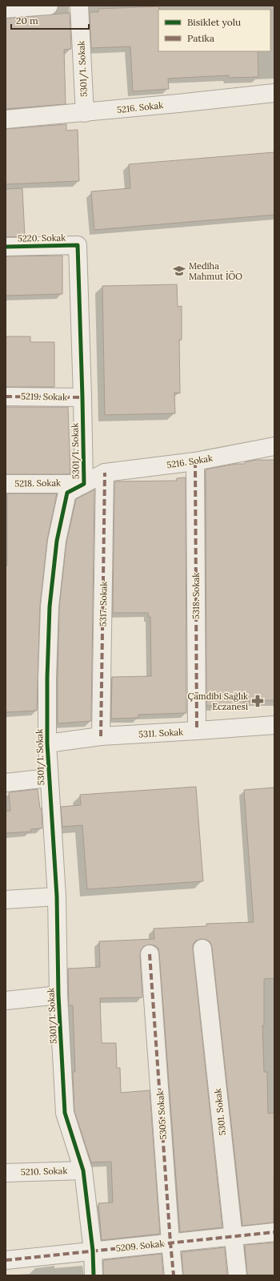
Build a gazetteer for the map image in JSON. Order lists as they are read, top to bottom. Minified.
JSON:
{"streets":{"street":["5301/1. Sokak","5216. Sokak","5220. Sokak","5219. Sokak","5218. Sokak","5318. Sokak","5317. Sokak","5311. Sokak","5301. Sokak","5305. Sokak","5210. Sokak","5209. Sokak"]},"crossings":[["5301/1. Sokak","5216. Sokak"],["5301/1. Sokak","5220. Sokak"],["5301/1. Sokak","5219. Sokak"],["5301/1. Sokak","5218. Sokak"],["5301/1. Sokak","5311. Sokak"],["5301/1. Sokak","5210. Sokak"],["5301/1. Sokak","5209. Sokak"],["5216. Sokak","5218. Sokak"],["5216. Sokak","5318. Sokak"],["5216. Sokak","5317. Sokak"],["5218. Sokak","5317. Sokak"],["5318. Sokak","5311. Sokak"],["5317. Sokak","5311. Sokak"],["5301. Sokak","5209. Sokak"],["5305. Sokak","5209. Sokak"]],"places":{"school or university":["Mediha Mahmut İÖO"],"pharmacy":["Çamdibi Sağlık Eczanesi"]},"legend":["Bisiklet yolu","Patika"],"scale_bar":"20 m"}
